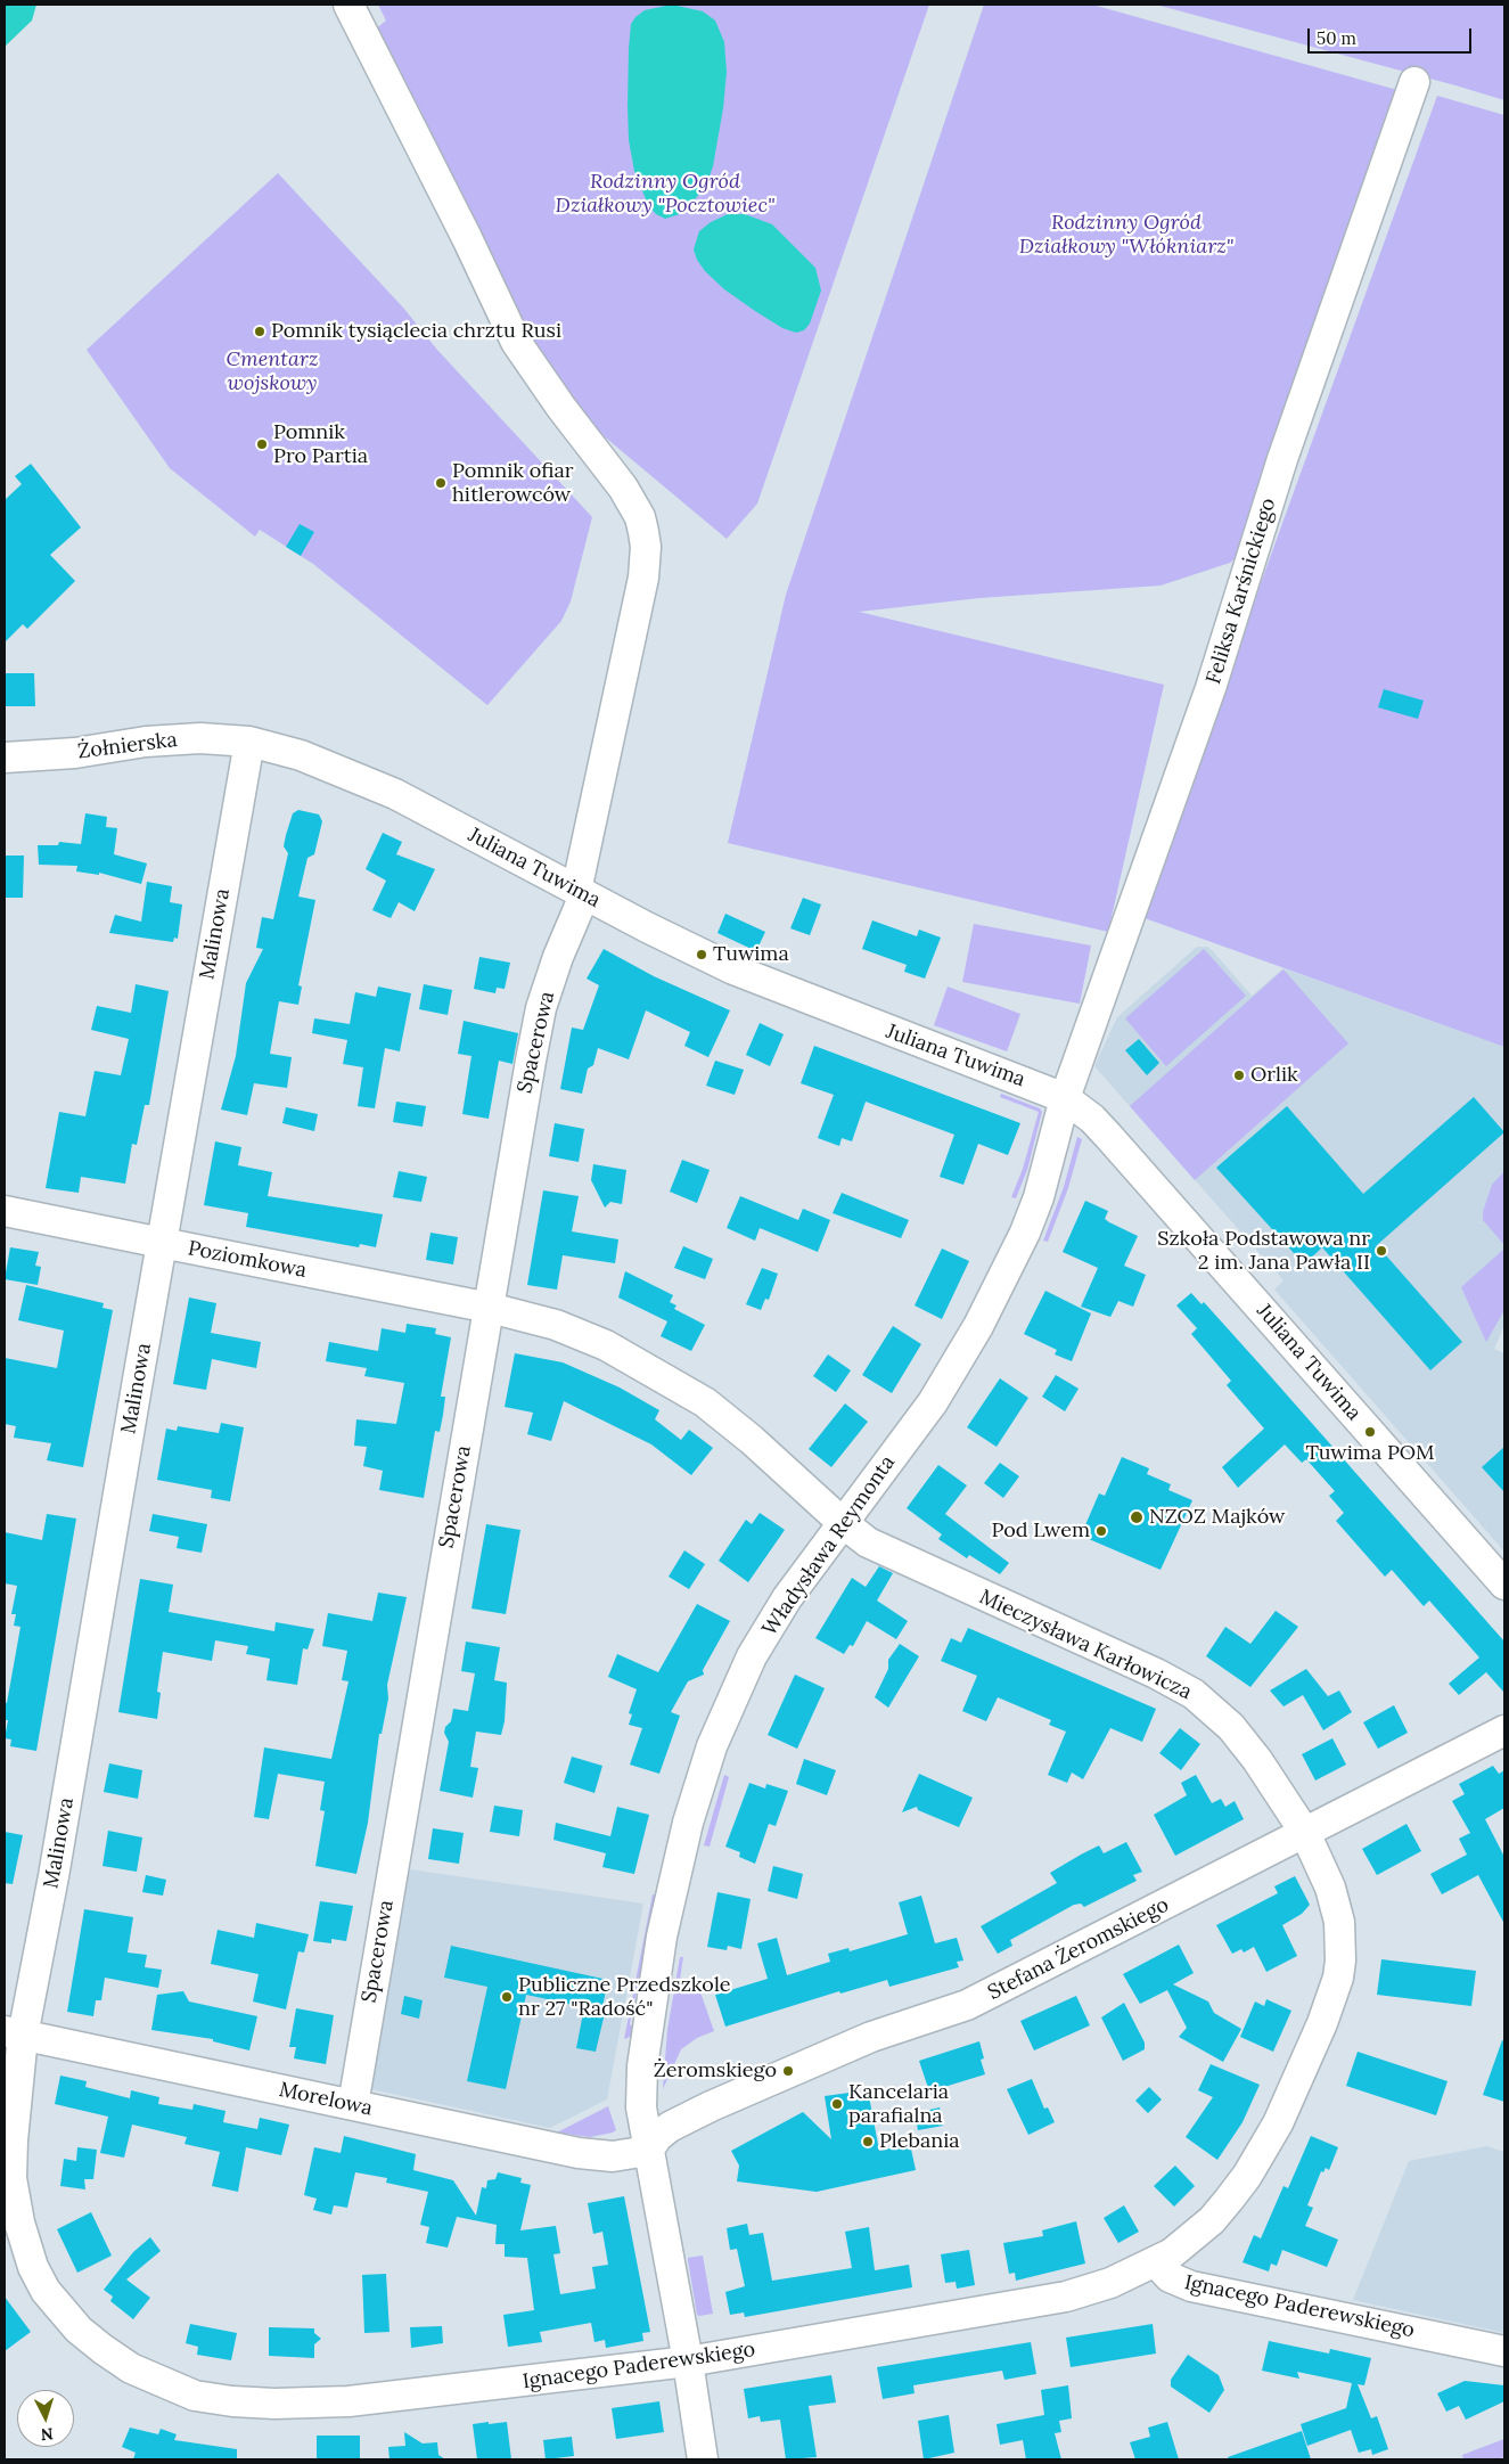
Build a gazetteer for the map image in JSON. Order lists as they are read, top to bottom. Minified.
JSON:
{"streets":{"street":["Feliksa Karśnickiego","Żołnierska","Juliana Tuwima","Malinowa","Spacerowa","Poziomkowa","Władysława Reymonta","Mieczysława Karłowicza","Stefana Żeromskiego","Morelowa","Ignacego Paderewskiego"]},"crossings":[["Feliksa Karśnickiego","Juliana Tuwima"],["Feliksa Karśnickiego","Władysława Reymonta"],["Żołnierska","Juliana Tuwima"],["Żołnierska","Malinowa"],["Juliana Tuwima","Malinowa"],["Juliana Tuwima","Spacerowa"],["Juliana Tuwima","Władysława Reymonta"],["Malinowa","Poziomkowa"],["Malinowa","Morelowa"],["Malinowa","Ignacego Paderewskiego"],["Spacerowa","Poziomkowa"],["Spacerowa","Mieczysława Karłowicza"],["Spacerowa","Morelowa"],["Poziomkowa","Mieczysława Karłowicza"],["Władysława Reymonta","Mieczysława Karłowicza"],["Władysława Reymonta","Stefana Żeromskiego"],["Władysława Reymonta","Morelowa"],["Władysława Reymonta","Ignacego Paderewskiego"],["Mieczysława Karłowicza","Stefana Żeromskiego"],["Mieczysława Karłowicza","Ignacego Paderewskiego"],["Stefana Żeromskiego","Morelowa"],["Morelowa","Ignacego Paderewskiego"]],"parks":["Rodzinny Ogród Działkowy \"Pocztowiec\"","Rodzinny Ogród Działkowy \"Włókniarz\"","Cmentarz wojskowy"],"places":["Pomnik tysiąclecia chrztu Rusi","Pomnik Pro Partia","Pomnik ofiar hitlerowców","Tuwima","Orlik","Szkoła Podstawowa nr 2 im. Jana Pawła II","Tuwima POM","NZOZ Majków","Pod Lwem","Publiczne Przedszkole nr 27 \"Radość\"","Żeromskiego","Kancelaria parafialna","Plebania"],"scale_bar":"50 m","north":"bottom"}
